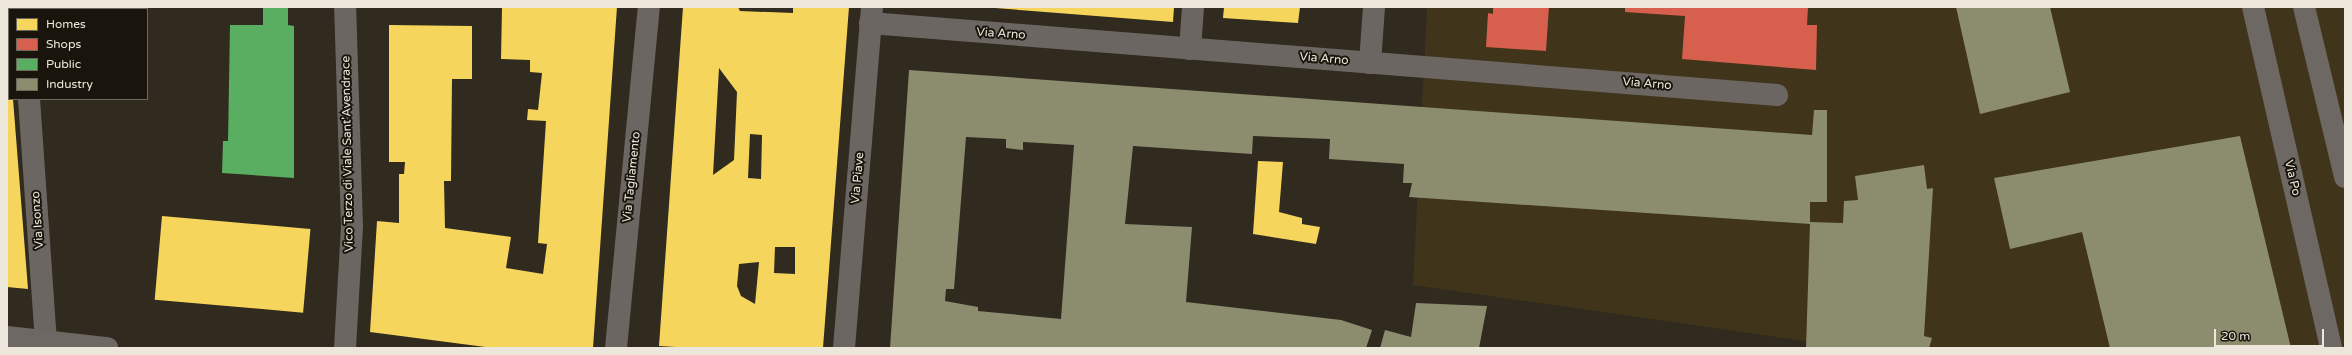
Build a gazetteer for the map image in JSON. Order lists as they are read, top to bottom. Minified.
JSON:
{"streets":{"main road":["Via Po"],"street":["Via Arno","Vico Terzo di Viale Sant'Avendrace","Via Tagliamento","Via Piave","Via Isonzo"]},"crossings":[["Via Arno","Via Piave"]],"legend":["Homes","Shops","Public","Industry"],"scale_bar":"20 m"}
